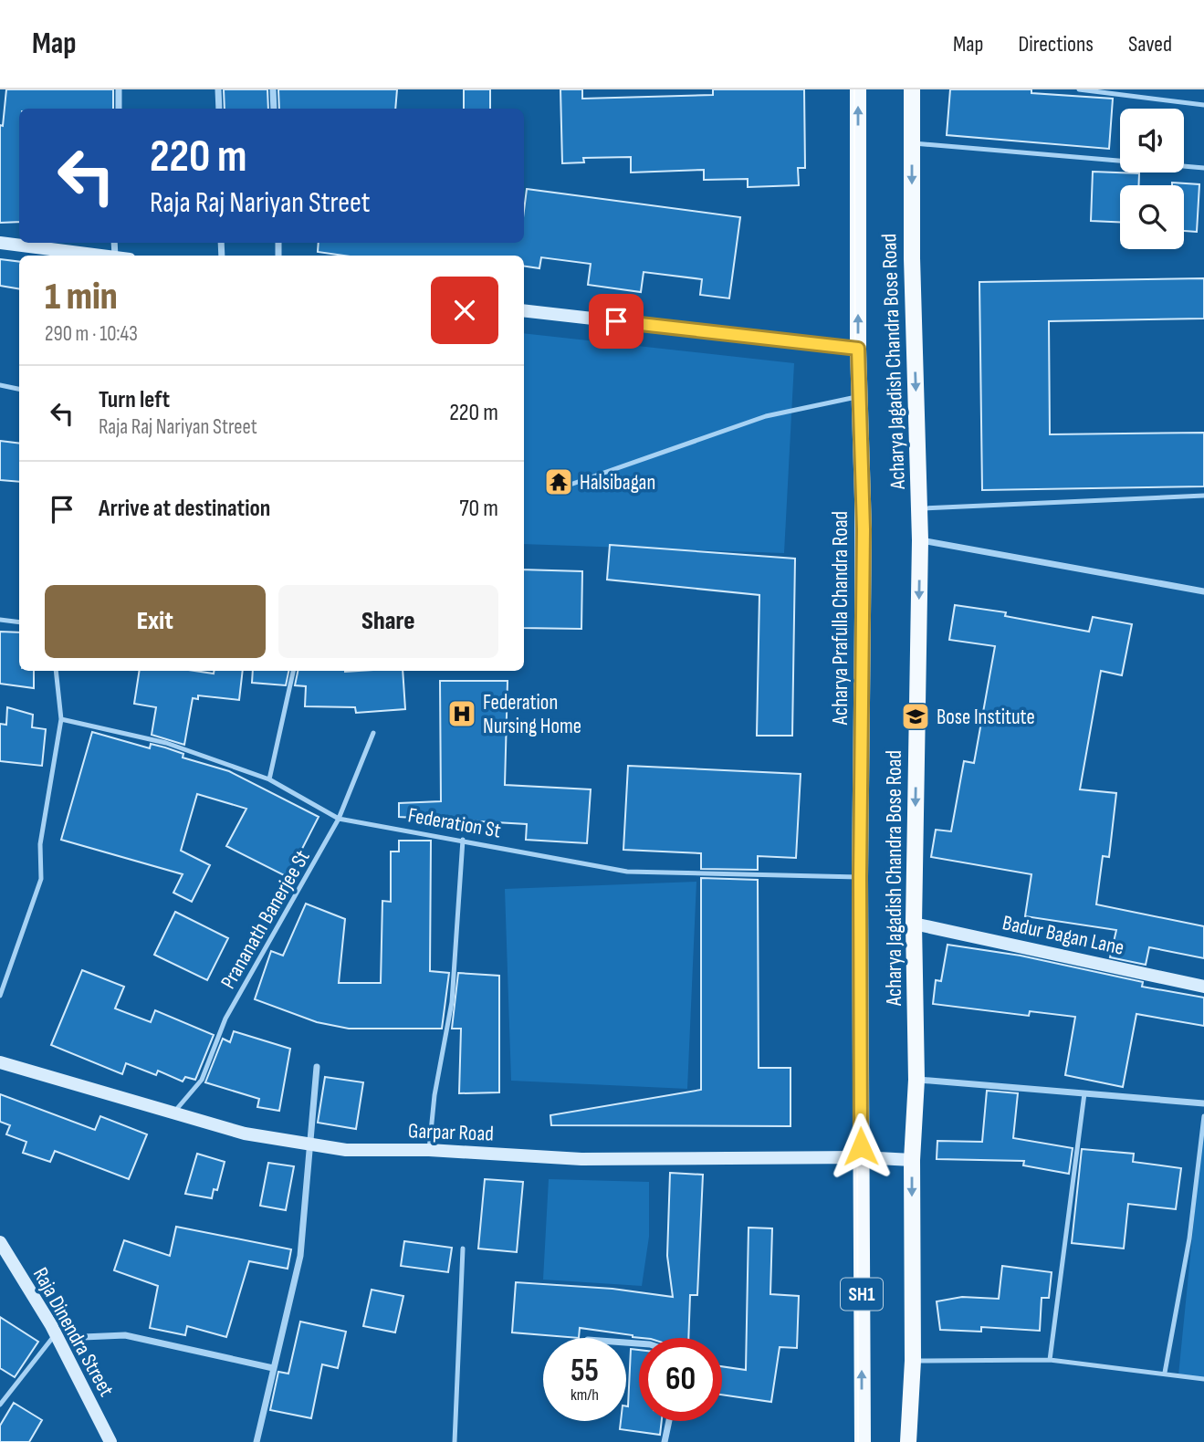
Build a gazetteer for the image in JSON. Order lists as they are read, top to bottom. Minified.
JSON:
{"streets":{"main road":["Acharya Jagadish Chandra Bose Road","Acharya Prafulla Chandra Road","SH1"],"street":["Badur Bagan Lane","Garpar Road","Raja Dinendra Street"],"lane":["Federation St","Prananath Banerjee St"]},"crossings":[["Acharya Jagadish Chandra Bose Road","Badur Bagan Lane"],["Acharya Jagadish Chandra Bose Road","Garpar Road"],["Acharya Prafulla Chandra Road","Federation St"],["Acharya Prafulla Chandra Road","Garpar Road"],["Acharya Prafulla Chandra Road","SH1"],["Federation St","Prananath Banerjee St"],["Prananath Banerjee St","Garpar Road"],["Garpar Road","SH1"]],"one_way":["Acharya Jagadish Chandra Bose Road"],"places":{"temple":["Halsibagan"],"hospital":["Federation Nursing Home"],"school or university":["Bose Institute"]},"page":{"header":"Map","nav":["Map","Directions","Saved"],"turn":["220 m","Raja Raj Nariyan Street"],"heading":["1 min","290 m · 10:43"],"list":[{"name":"Turn left","note":"Raja Raj Nariyan Street","value":"220 m"},{"name":"Arrive at destination","value":"70 m"}],"buttons":["Exit","Share"],"speed":"55 km/h","limit":"60"}}
